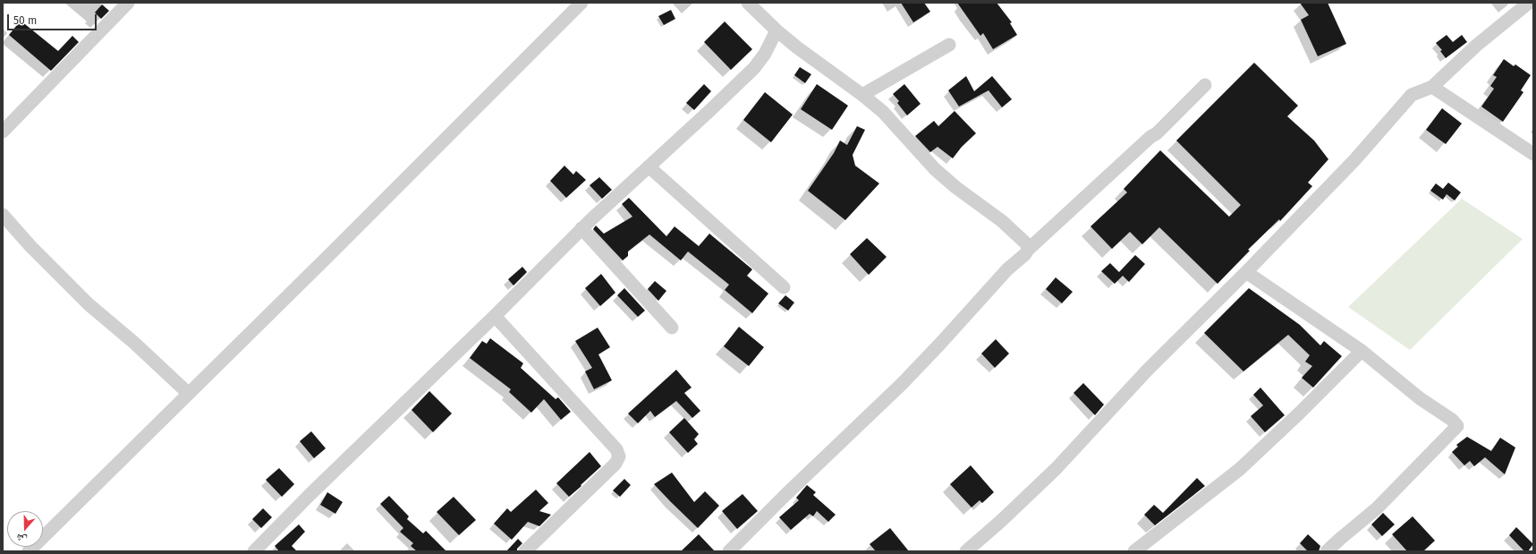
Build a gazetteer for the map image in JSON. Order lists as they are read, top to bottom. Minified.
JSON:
{"scale_bar":"50 m","north":"bottom"}
